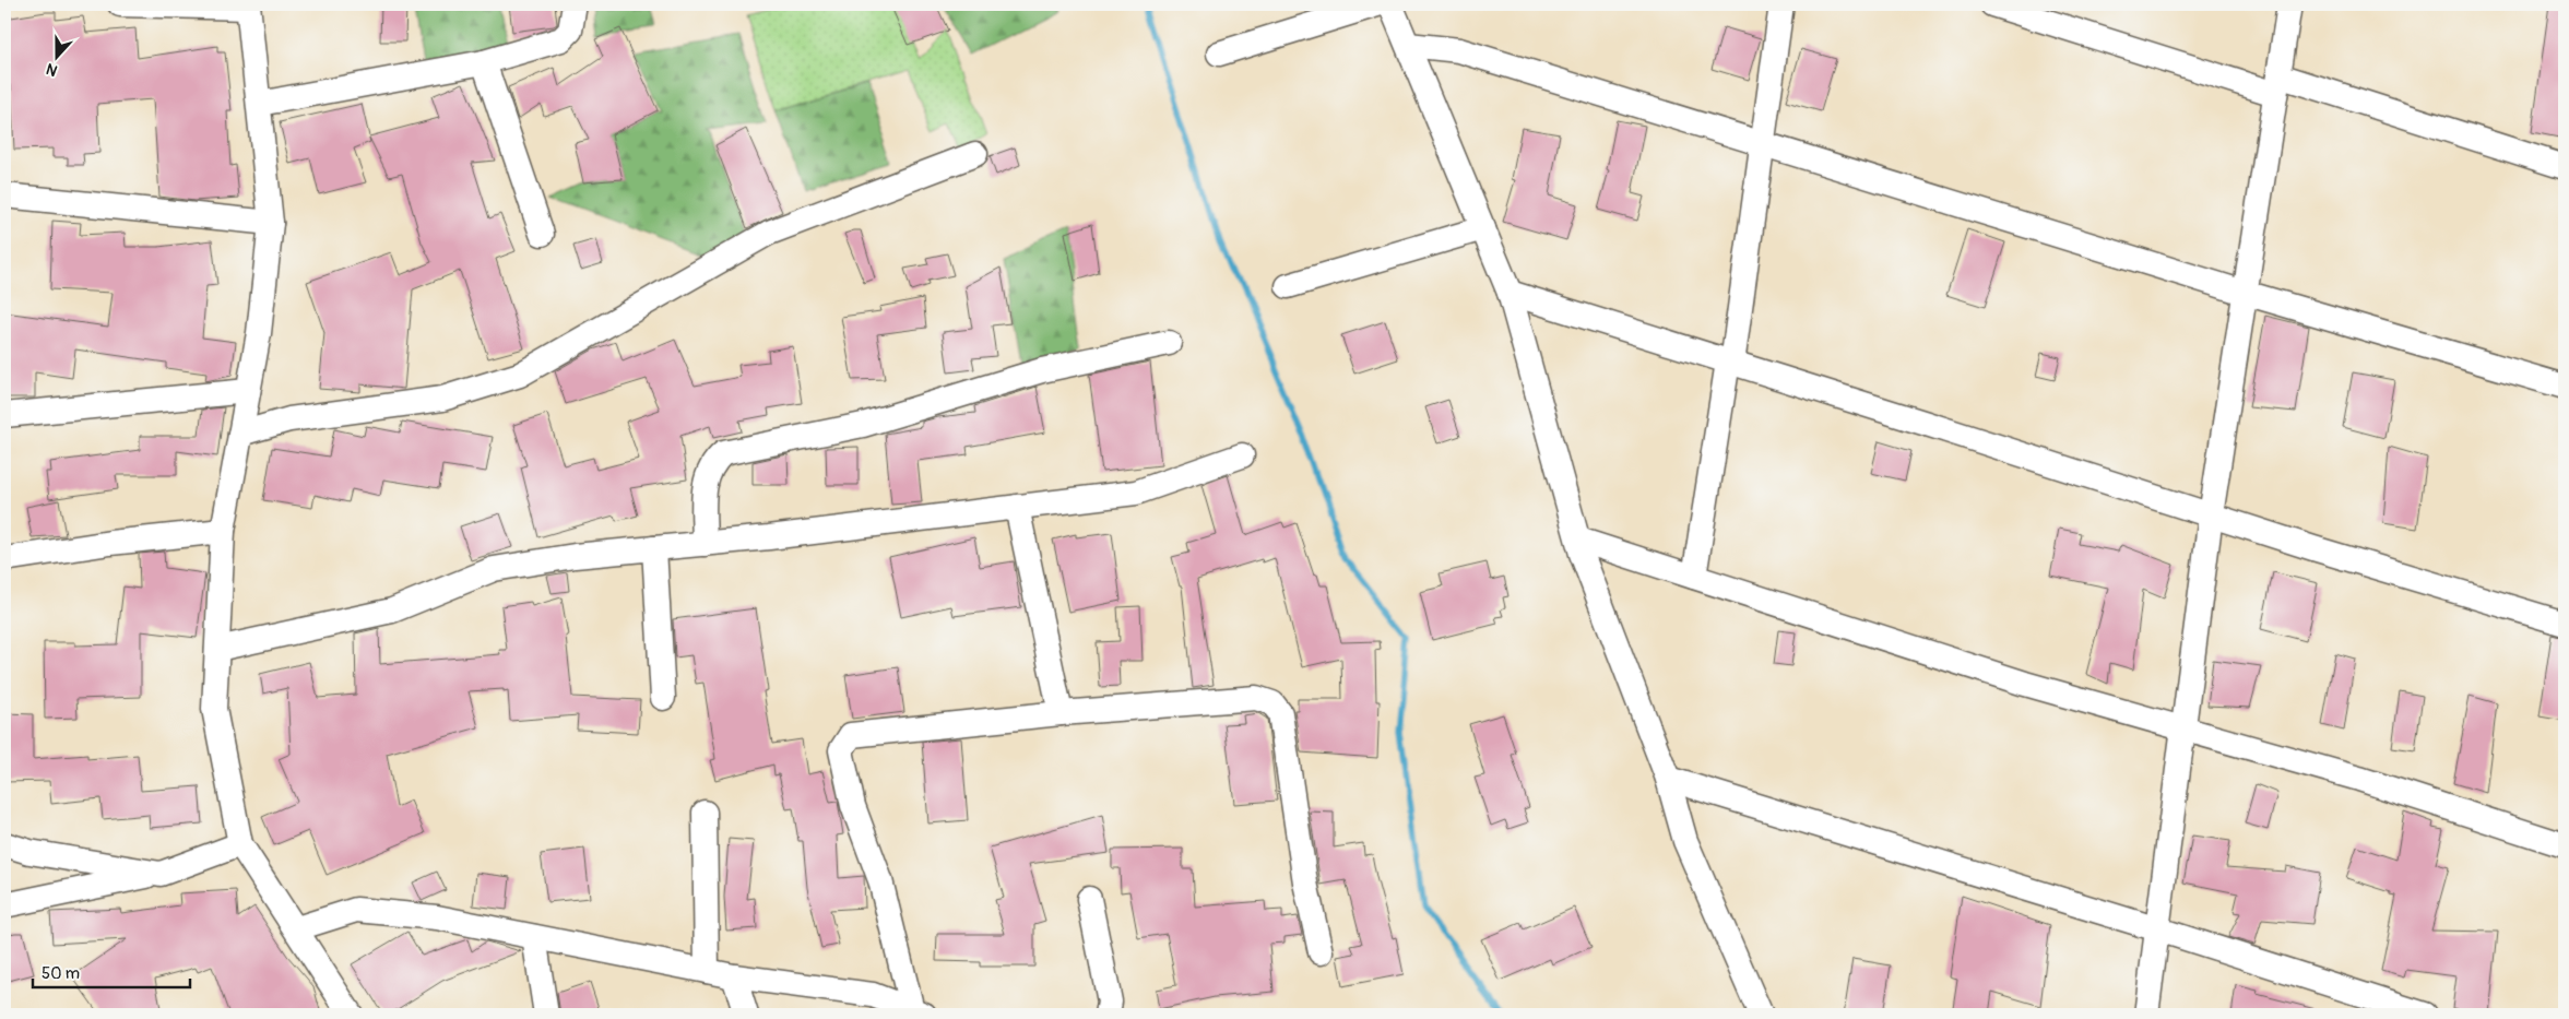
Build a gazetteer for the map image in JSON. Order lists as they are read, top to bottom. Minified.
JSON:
{"scale_bar":"50 m","north":"bottom"}
